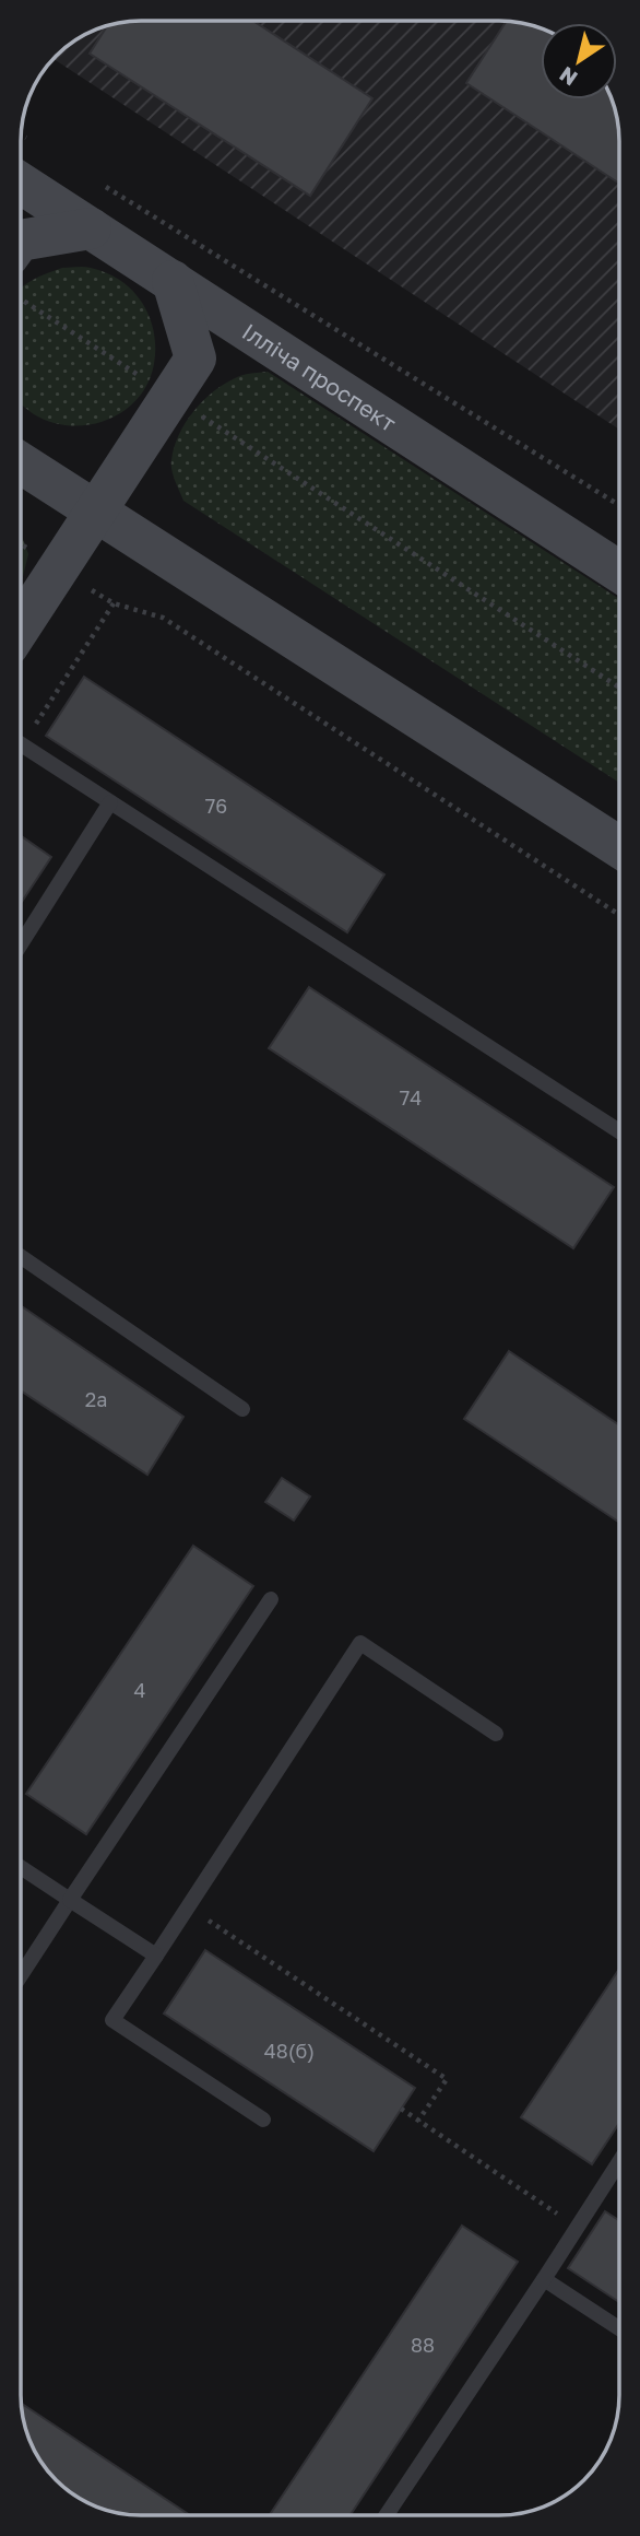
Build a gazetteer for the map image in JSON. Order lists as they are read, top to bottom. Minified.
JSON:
{"streets":{"main road":["Ілліча проспект"]},"house_numbers":["76","74","2а","4","48(б)","88"],"north":"bottom left"}
